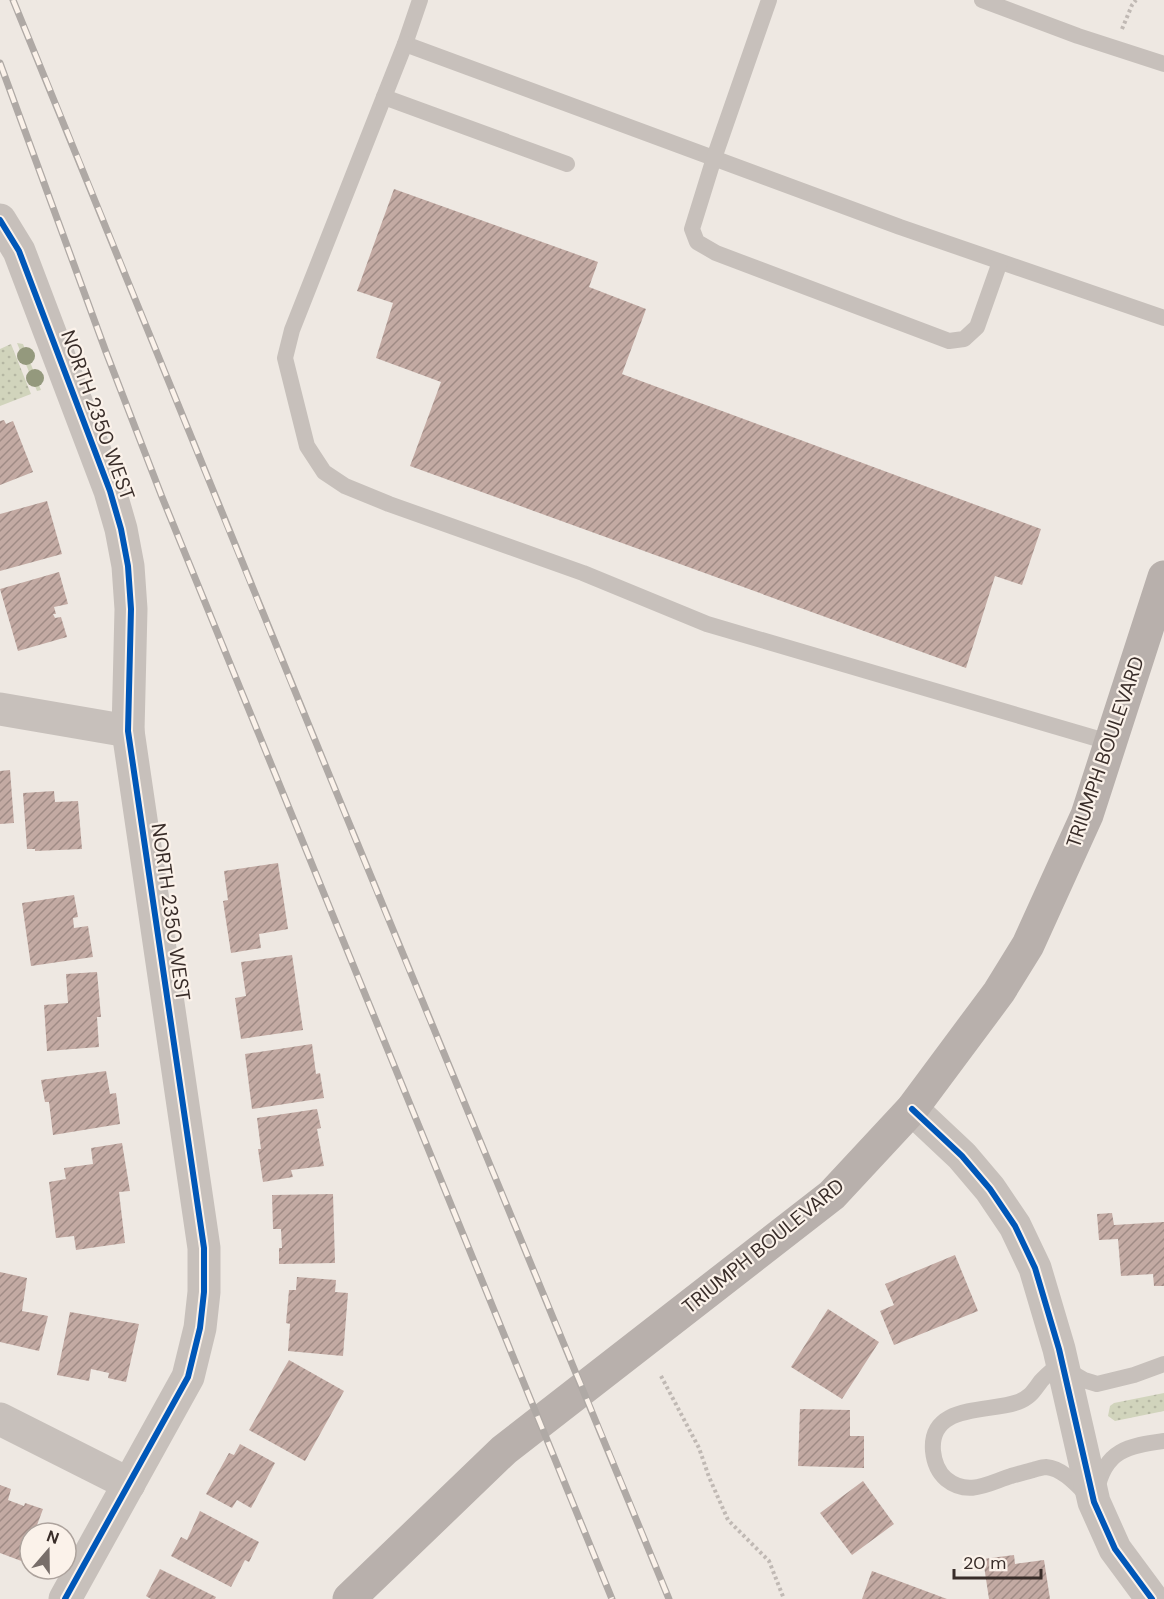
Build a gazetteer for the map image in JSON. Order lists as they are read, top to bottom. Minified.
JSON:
{"streets":{"main road":["TRIUMPH BOULEVARD"],"street":["NORTH 2350 WEST"]},"scale_bar":"20 m","north":"top"}
